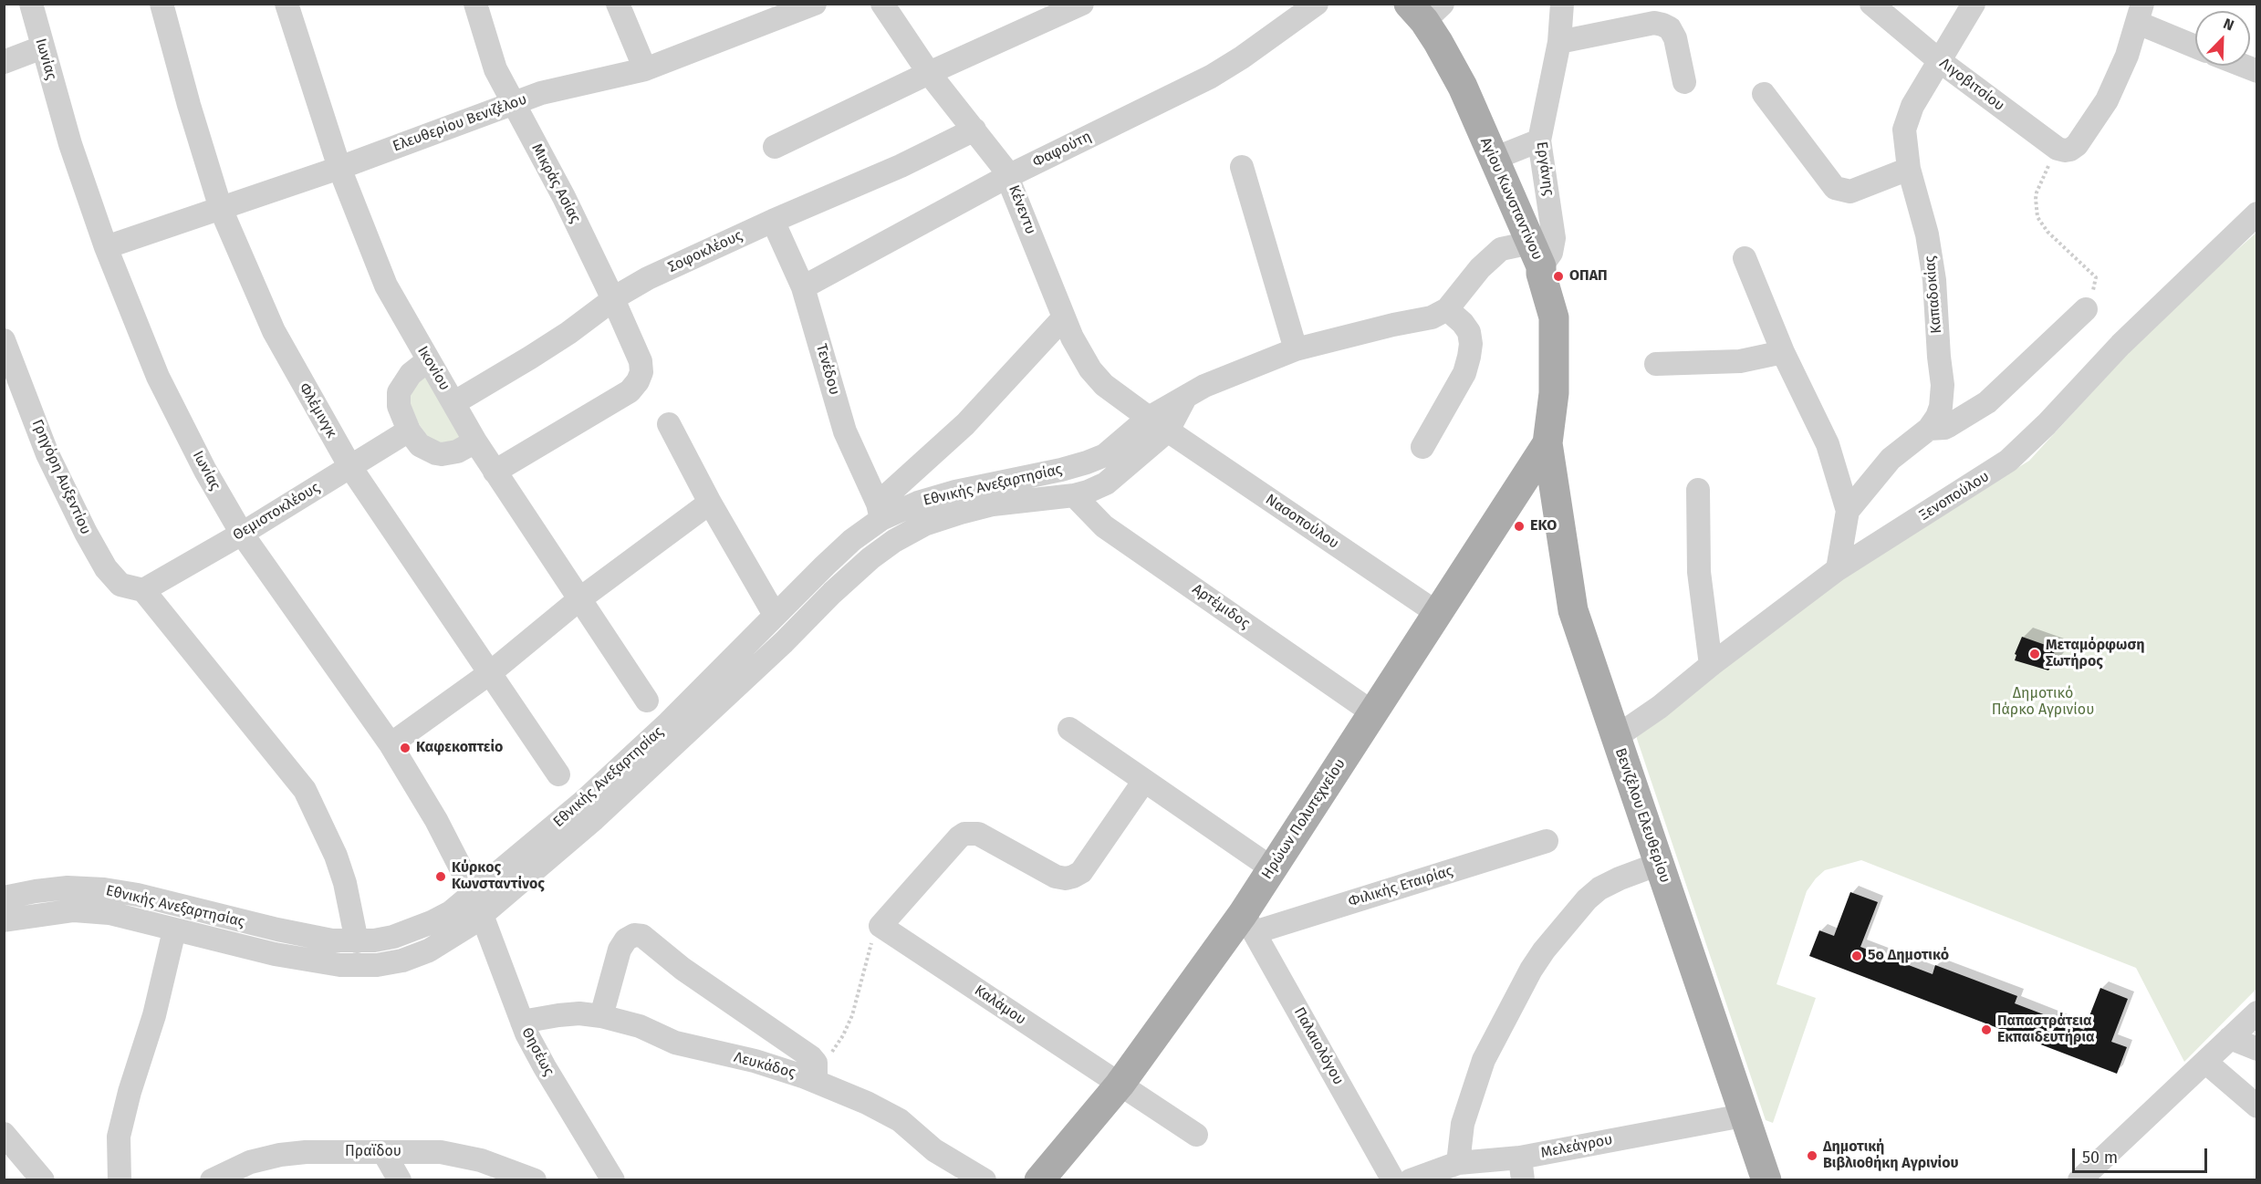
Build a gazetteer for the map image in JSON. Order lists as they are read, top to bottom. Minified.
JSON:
{"streets":{"main road":["Αγίου Κωνσταντίνου","Βενιζέλου Ελευθερίου","Ηρώων Πολυτεχνείου"],"street":["Ιωνίας","Λιγοβιτσίου","Ελευθερίου Βενιζέλου","Φαφούτη","Εργάνης","Μικράς Ασίας","Κένεντυ","Σοφοκλέους","Καπαδοκίας","Ικονίου","Τενέδου","Φλέμινγκ","Γρηγόρη Αυξεντίου","Εθνικής Ανεξαρτησίας","Ξενοπούλου","Θεμιστοκλέους","Νασοπούλου","Αρτέμιδος","Φιλικής Εταιρίας","Καλάμου","Παλαιολόγου","Θησέως","Λευκάδος","Μελεάγρου","Πραϊδου"]},"crossings":[["Ιωνίας","Ελευθερίου Βενιζέλου"],["Ιωνίας","Εθνικής Ανεξαρτησίας"],["Ιωνίας","Θεμιστοκλέους"],["Ιωνίας","Θησέως"],["Λιγοβιτσίου","Καπαδοκίας"],["Ελευθερίου Βενιζέλου","Μικράς Ασίας"],["Ελευθερίου Βενιζέλου","Ικονίου"],["Ελευθερίου Βενιζέλου","Φλέμινγκ"],["Φαφούτη","Κένεντυ"],["Φαφούτη","Τενέδου"],["Εργάνης","Αγίου Κωνσταντίνου"],["Μικράς Ασίας","Σοφοκλέους"],["Μικράς Ασίας","Ικονίου"],["Αγίου Κωνσταντίνου","Βενιζέλου Ελευθερίου"],["Αγίου Κωνσταντίνου","Ηρώων Πολυτεχνείου"],["Κένεντυ","Σοφοκλέους"],["Κένεντυ","Εθνικής Ανεξαρτησίας"],["Κένεντυ","Νασοπούλου"],["Σοφοκλέους","Ικονίου"],["Σοφοκλέους","Τενέδου"],["Καπαδοκίας","Ξενοπούλου"],["Τενέδου","Εθνικής Ανεξαρτησίας"],["Φλέμινγκ","Θεμιστοκλέους"],["Γρηγόρη Αυξεντίου","Θεμιστοκλέους"],["Εθνικής Ανεξαρτησίας","Νασοπούλου"],["Εθνικής Ανεξαρτησίας","Θησέως"],["Ξενοπούλου","Βενιζέλου Ελευθερίου"],["Νασοπούλου","Ηρώων Πολυτεχνείου"],["Αρτέμιδος","Ηρώων Πολυτεχνείου"],["Βενιζέλου Ελευθερίου","Ηρώων Πολυτεχνείου"],["Βενιζέλου Ελευθερίου","Μελεάγρου"],["Ηρώων Πολυτεχνείου","Φιλικής Εταιρίας"],["Ηρώων Πολυτεχνείου","Καλάμου"],["Ηρώων Πολυτεχνείου","Παλαιολόγου"],["Φιλικής Εταιρίας","Παλαιολόγου"],["Θησέως","Λευκάδος"]],"parks":["Δημοτικό Πάρκο Αγρινίου"],"places":["ΟΠΑΠ","EKO","Μεταμόρφωση Σωτήρος","Καφεκοπτείο","Κύρκος Κωνσταντίνος","5ο Δημοτικό","Παπαστράτεια Εκπαιδευτήρια","Δημοτική Βιβλιοθήκη Αγρινίου"],"scale_bar":"50 m","north":"top right"}
